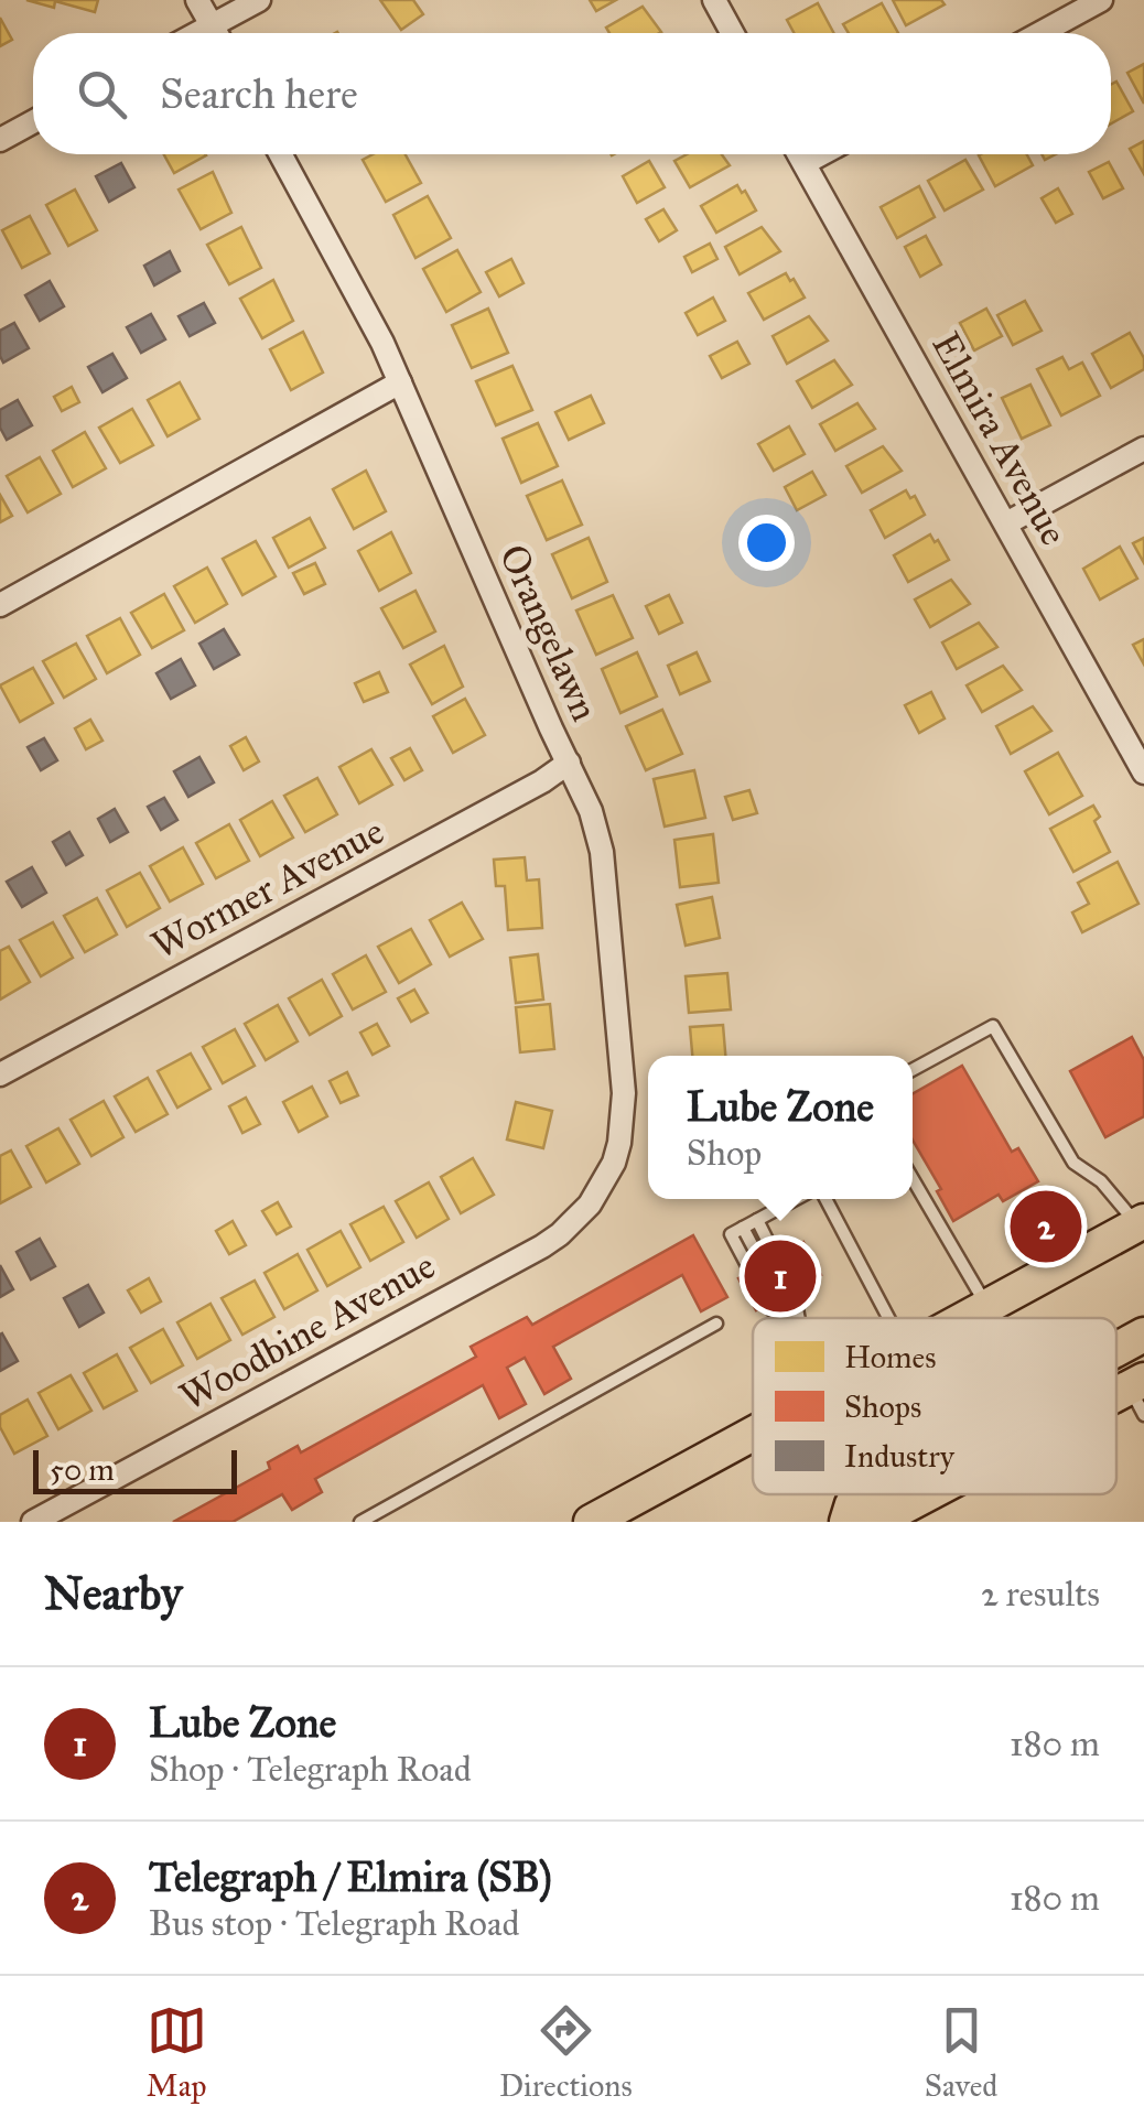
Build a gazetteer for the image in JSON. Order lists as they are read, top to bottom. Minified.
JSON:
{"streets":{"street":["Elmira Avenue","Orangelawn","Wormer Avenue","Woodbine Avenue"]},"crossings":[["Orangelawn","Wormer Avenue"],["Orangelawn","Woodbine Avenue"]],"legend":["Homes","Shops","Industry"],"scale_bar":"50 m","page":{"search":"Search here","popup":["Lube Zone","Shop"],"pins":["2","1"],"scale":"50 m","heading":["Nearby","2 results"],"list":[{"mark":"1","name":"Lube Zone","note":"Shop · Telegraph Road","value":"180 m"},{"mark":"2","name":"Telegraph / Elmira (SB)","note":"Bus stop · Telegraph Road","value":"180 m"}],"nav":["Map","Directions","Saved"]}}
